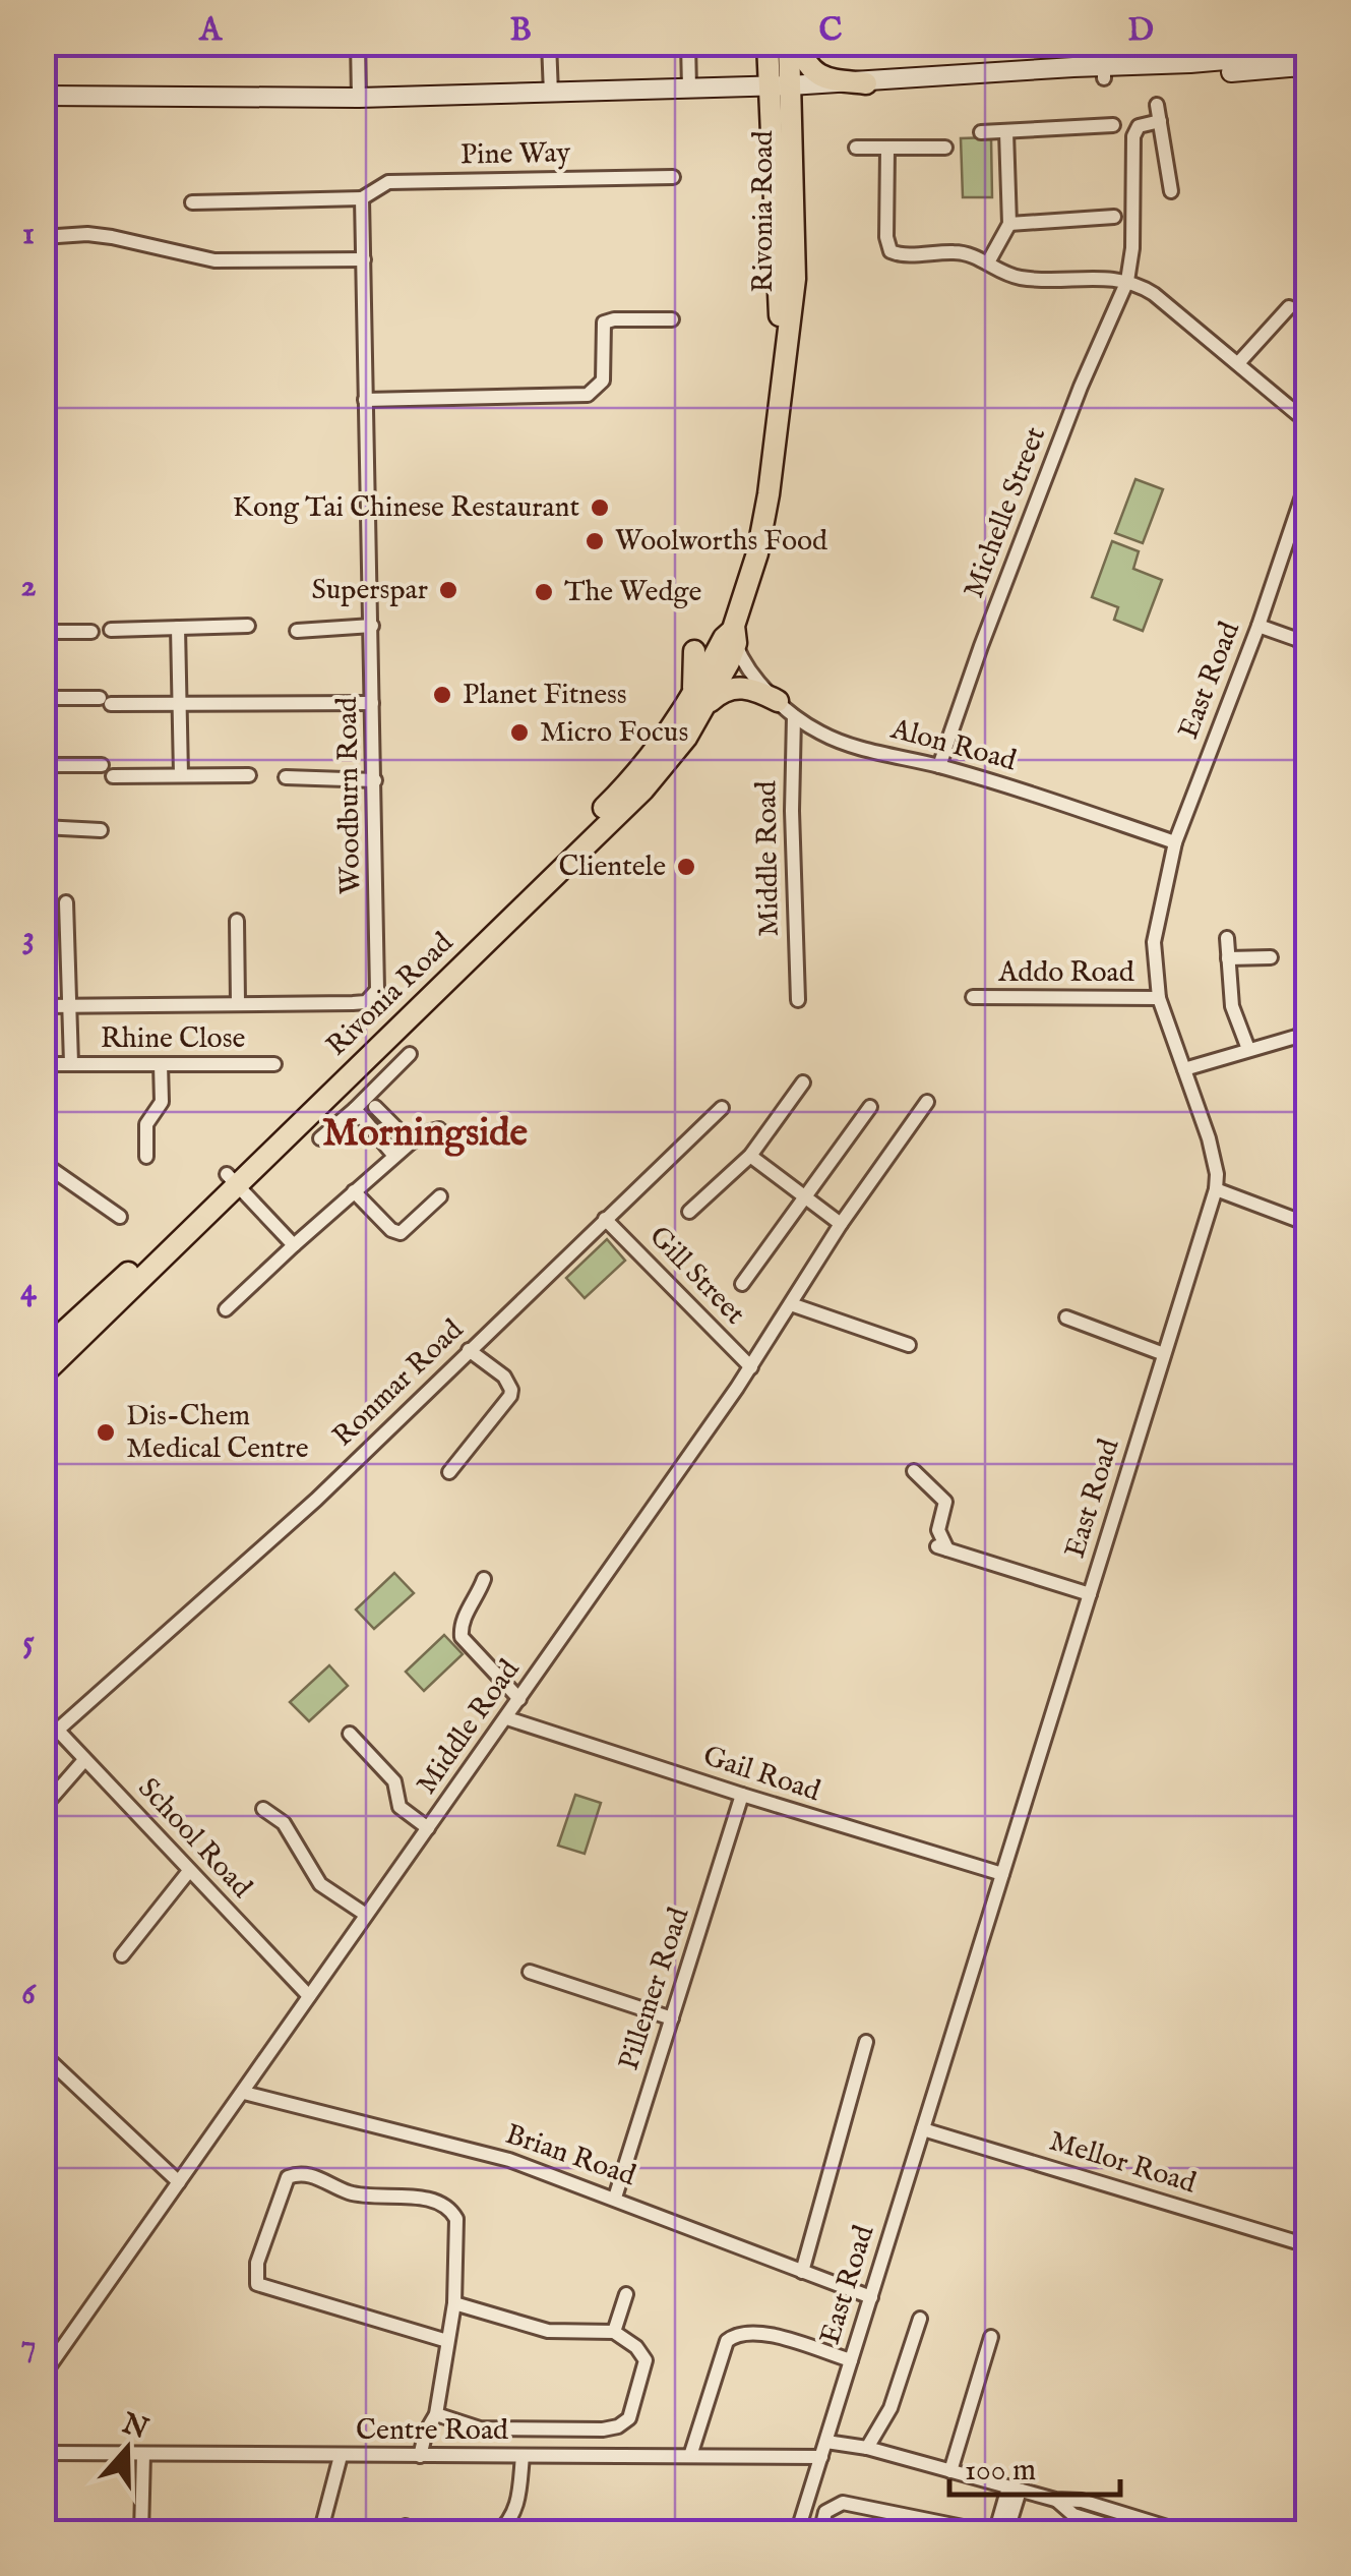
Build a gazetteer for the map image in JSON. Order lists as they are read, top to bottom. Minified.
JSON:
{"streets":{"main road":["Rivonia Road"],"street":["Pine Way","Michelle Street","East Road","Alon Road","Woodburn Road","Middle Road","Addo Road","Rhine Close","Gill Street","Ronmar Road","Gail Road","School Road","Pillemer Road","Brian Road","Mellor Road","Centre Road"]},"crossings":[["Pine Way","Woodburn Road"],["Rivonia Road","Alon Road"],["Michelle Street","Alon Road"],["East Road","Alon Road"],["East Road","Addo Road"],["East Road","Gail Road"],["East Road","Brian Road"],["East Road","Mellor Road"],["East Road","Centre Road"],["Alon Road","Middle Road"],["Woodburn Road","Rhine Close"],["Middle Road","Gill Street"],["Middle Road","Gail Road"],["Middle Road","School Road"],["Middle Road","Brian Road"],["Gill Street","Ronmar Road"],["Ronmar Road","School Road"],["Gail Road","Pillemer Road"],["Pillemer Road","Brian Road"]],"districts":["Morningside"],"places":["Kong Tai Chinese Restaurant","Woolworths Food","Superspar","The Wedge","Planet Fitness","Micro Focus","Clientele","Dis-Chem Medical Centre"],"scale_bar":"100 m","north":"top","grid":{"columns":["A","B","C","D"],"rows":["1","2","3","4","5","6","7"]}}
